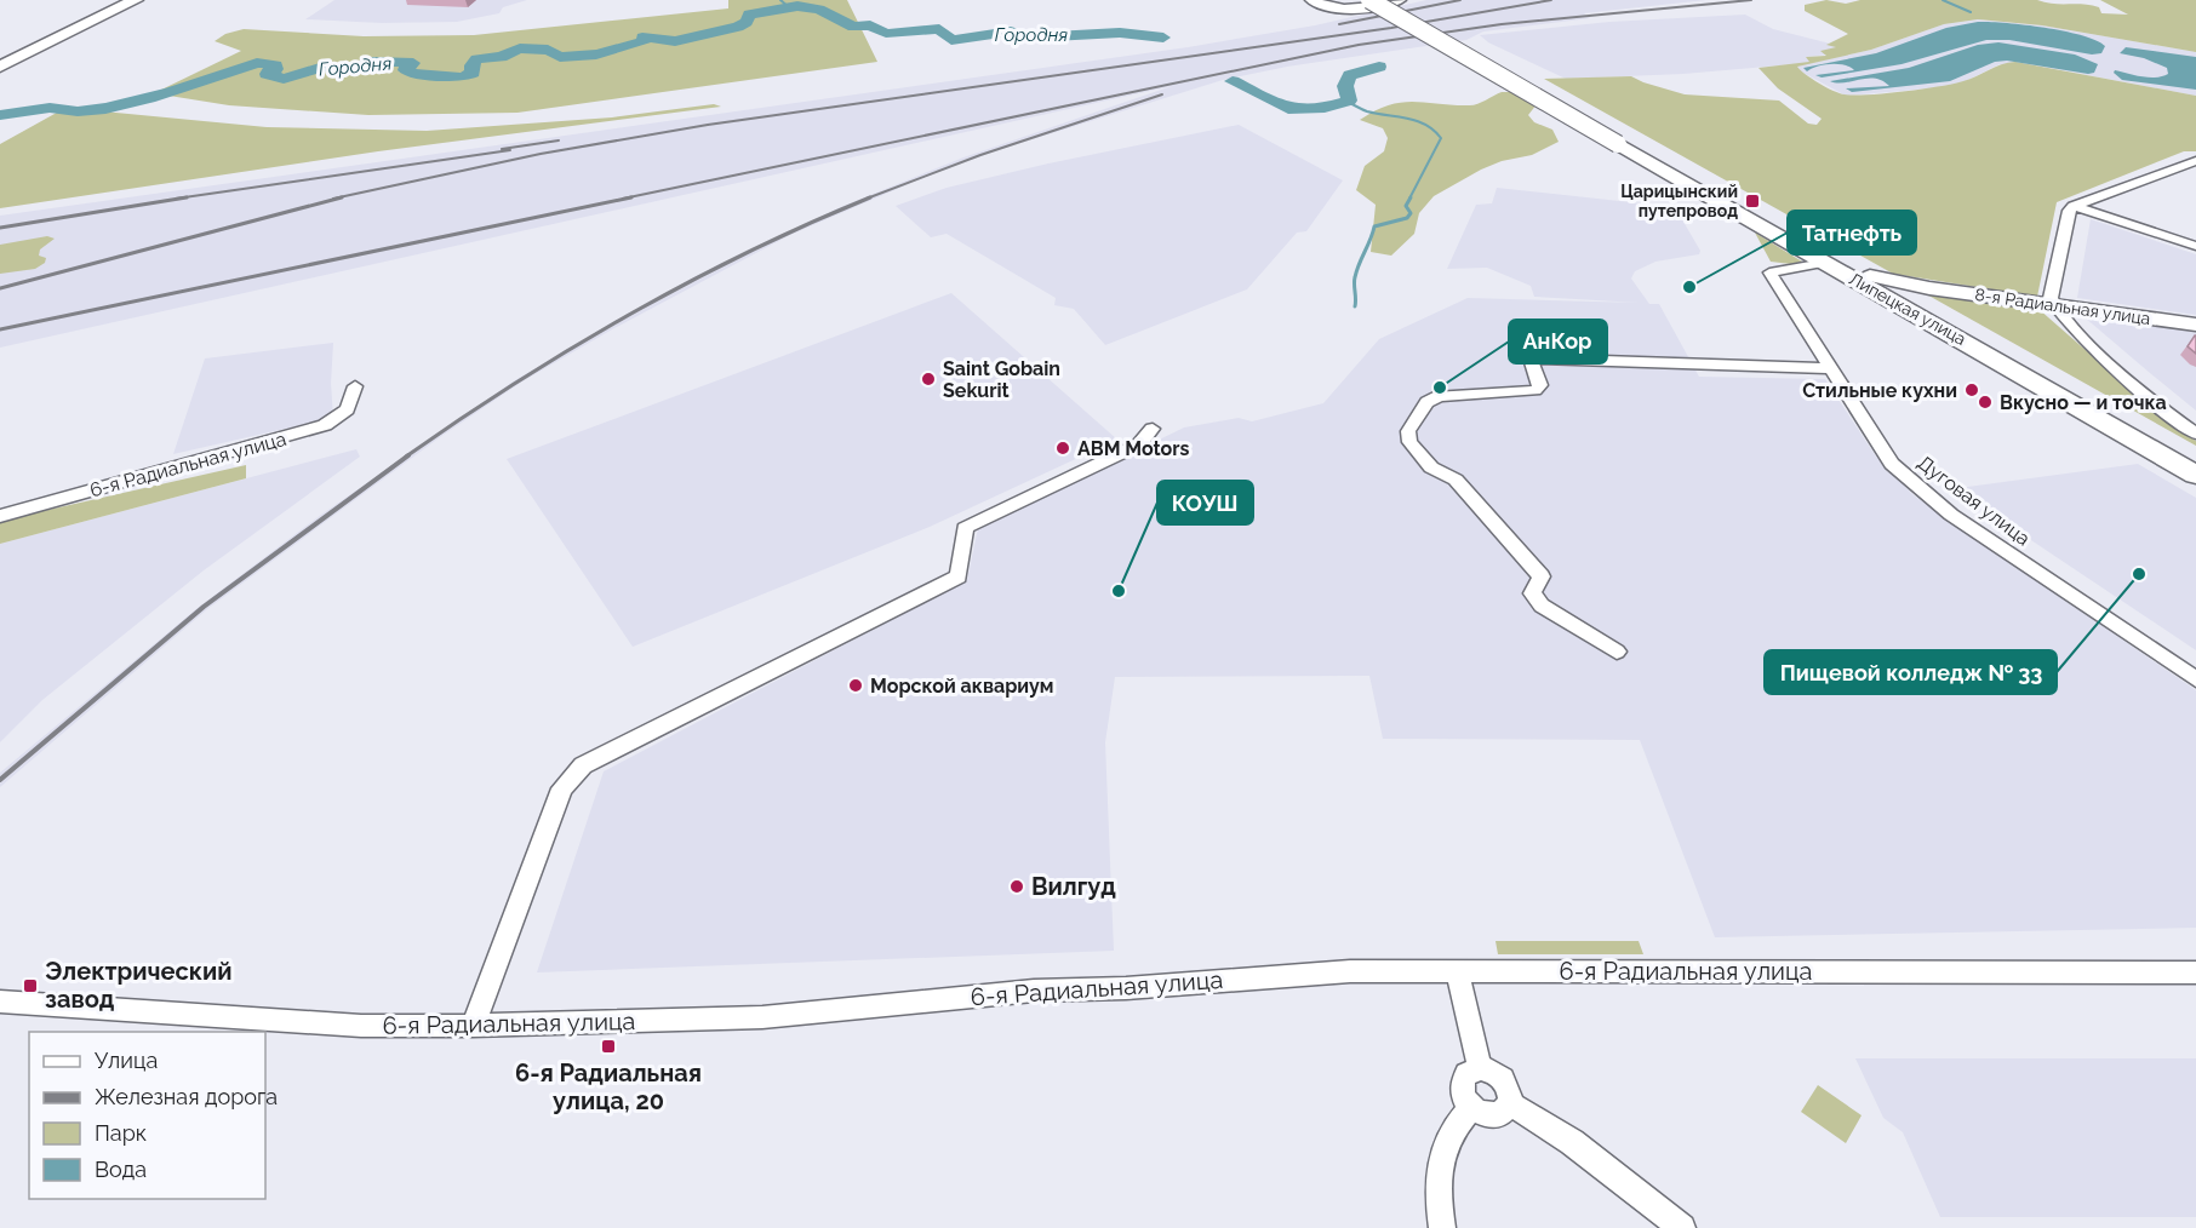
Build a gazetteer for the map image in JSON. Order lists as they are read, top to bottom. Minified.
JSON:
{"streets":{"main road":["Липецкая улица"],"street":["8-я Радиальная улица","6-я Радиальная улица","Дуговая улица"]},"crossings":[["8-я Радиальная улица","Липецкая улица"],["Липецкая улица","Дуговая улица"]],"water":["Городня"],"places":{"transit":["Царицынский путепровод","Электрический завод","6-я Радиальная улица, 20"],"other":["Татнефть","Saint Gobain Sekurit","АнКор","Стильные кухни","Вкусно — и точка","ABM Motors","Пищевой колледж № 33","КОУШ","Морской аквариум","Вилгуд"]},"legend":["Улица","Железная дорога","Парк","Вода"]}
